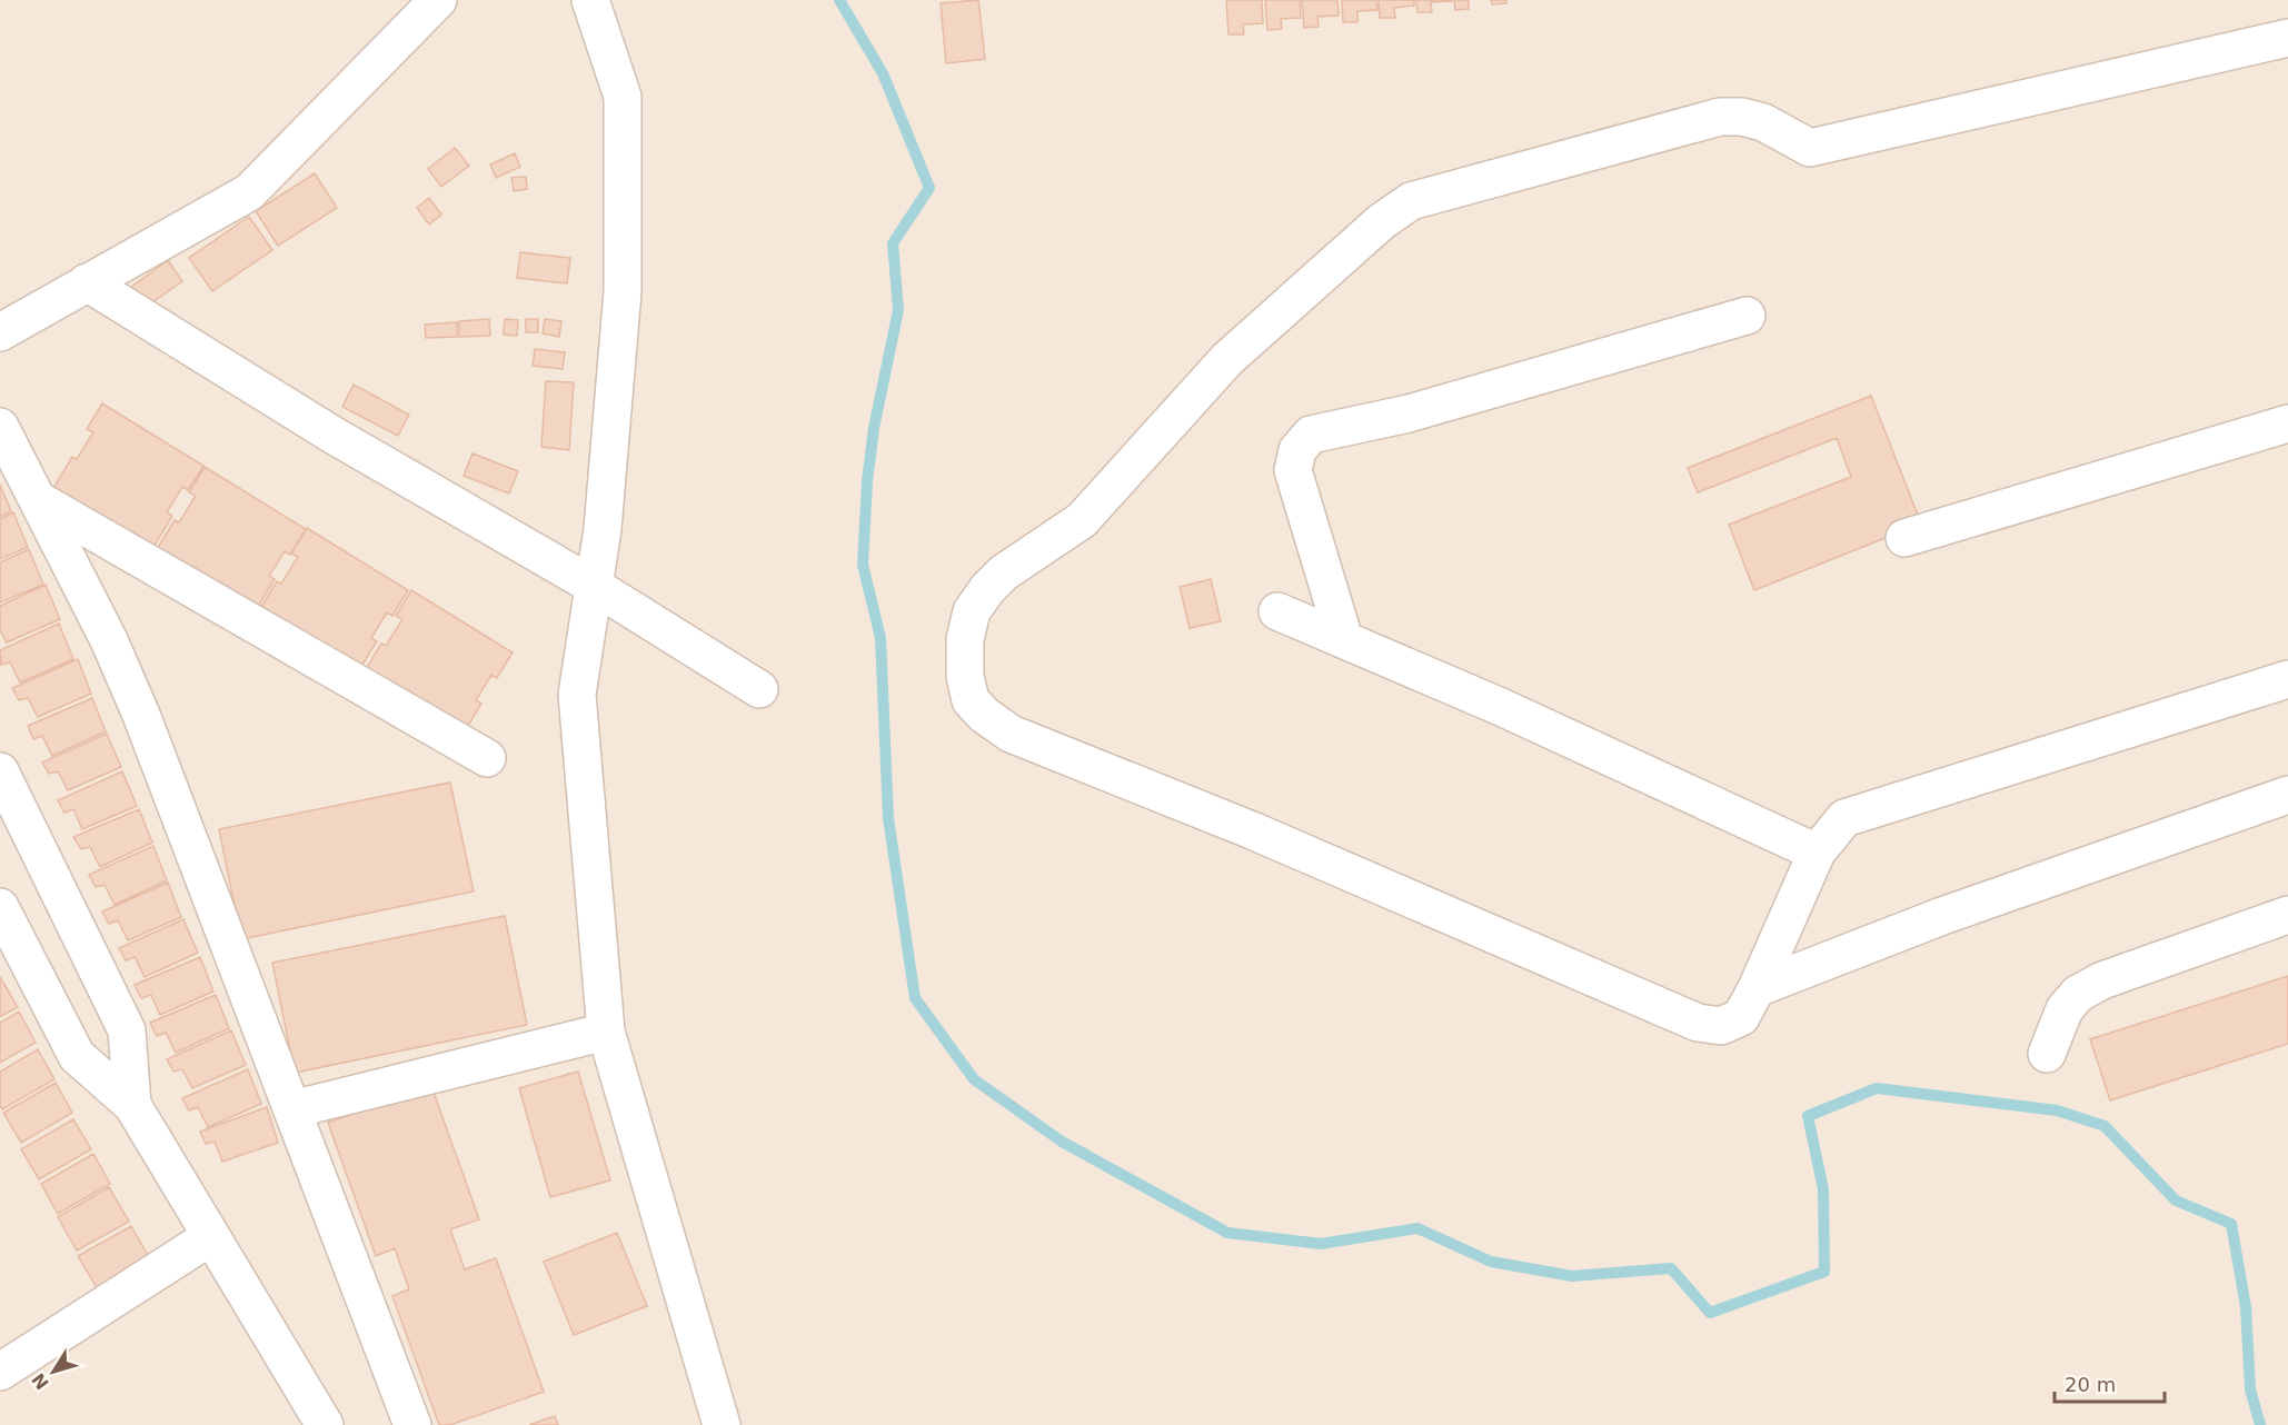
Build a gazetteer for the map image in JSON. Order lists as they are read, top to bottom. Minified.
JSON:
{"scale_bar":"20 m","north":"bottom left"}
